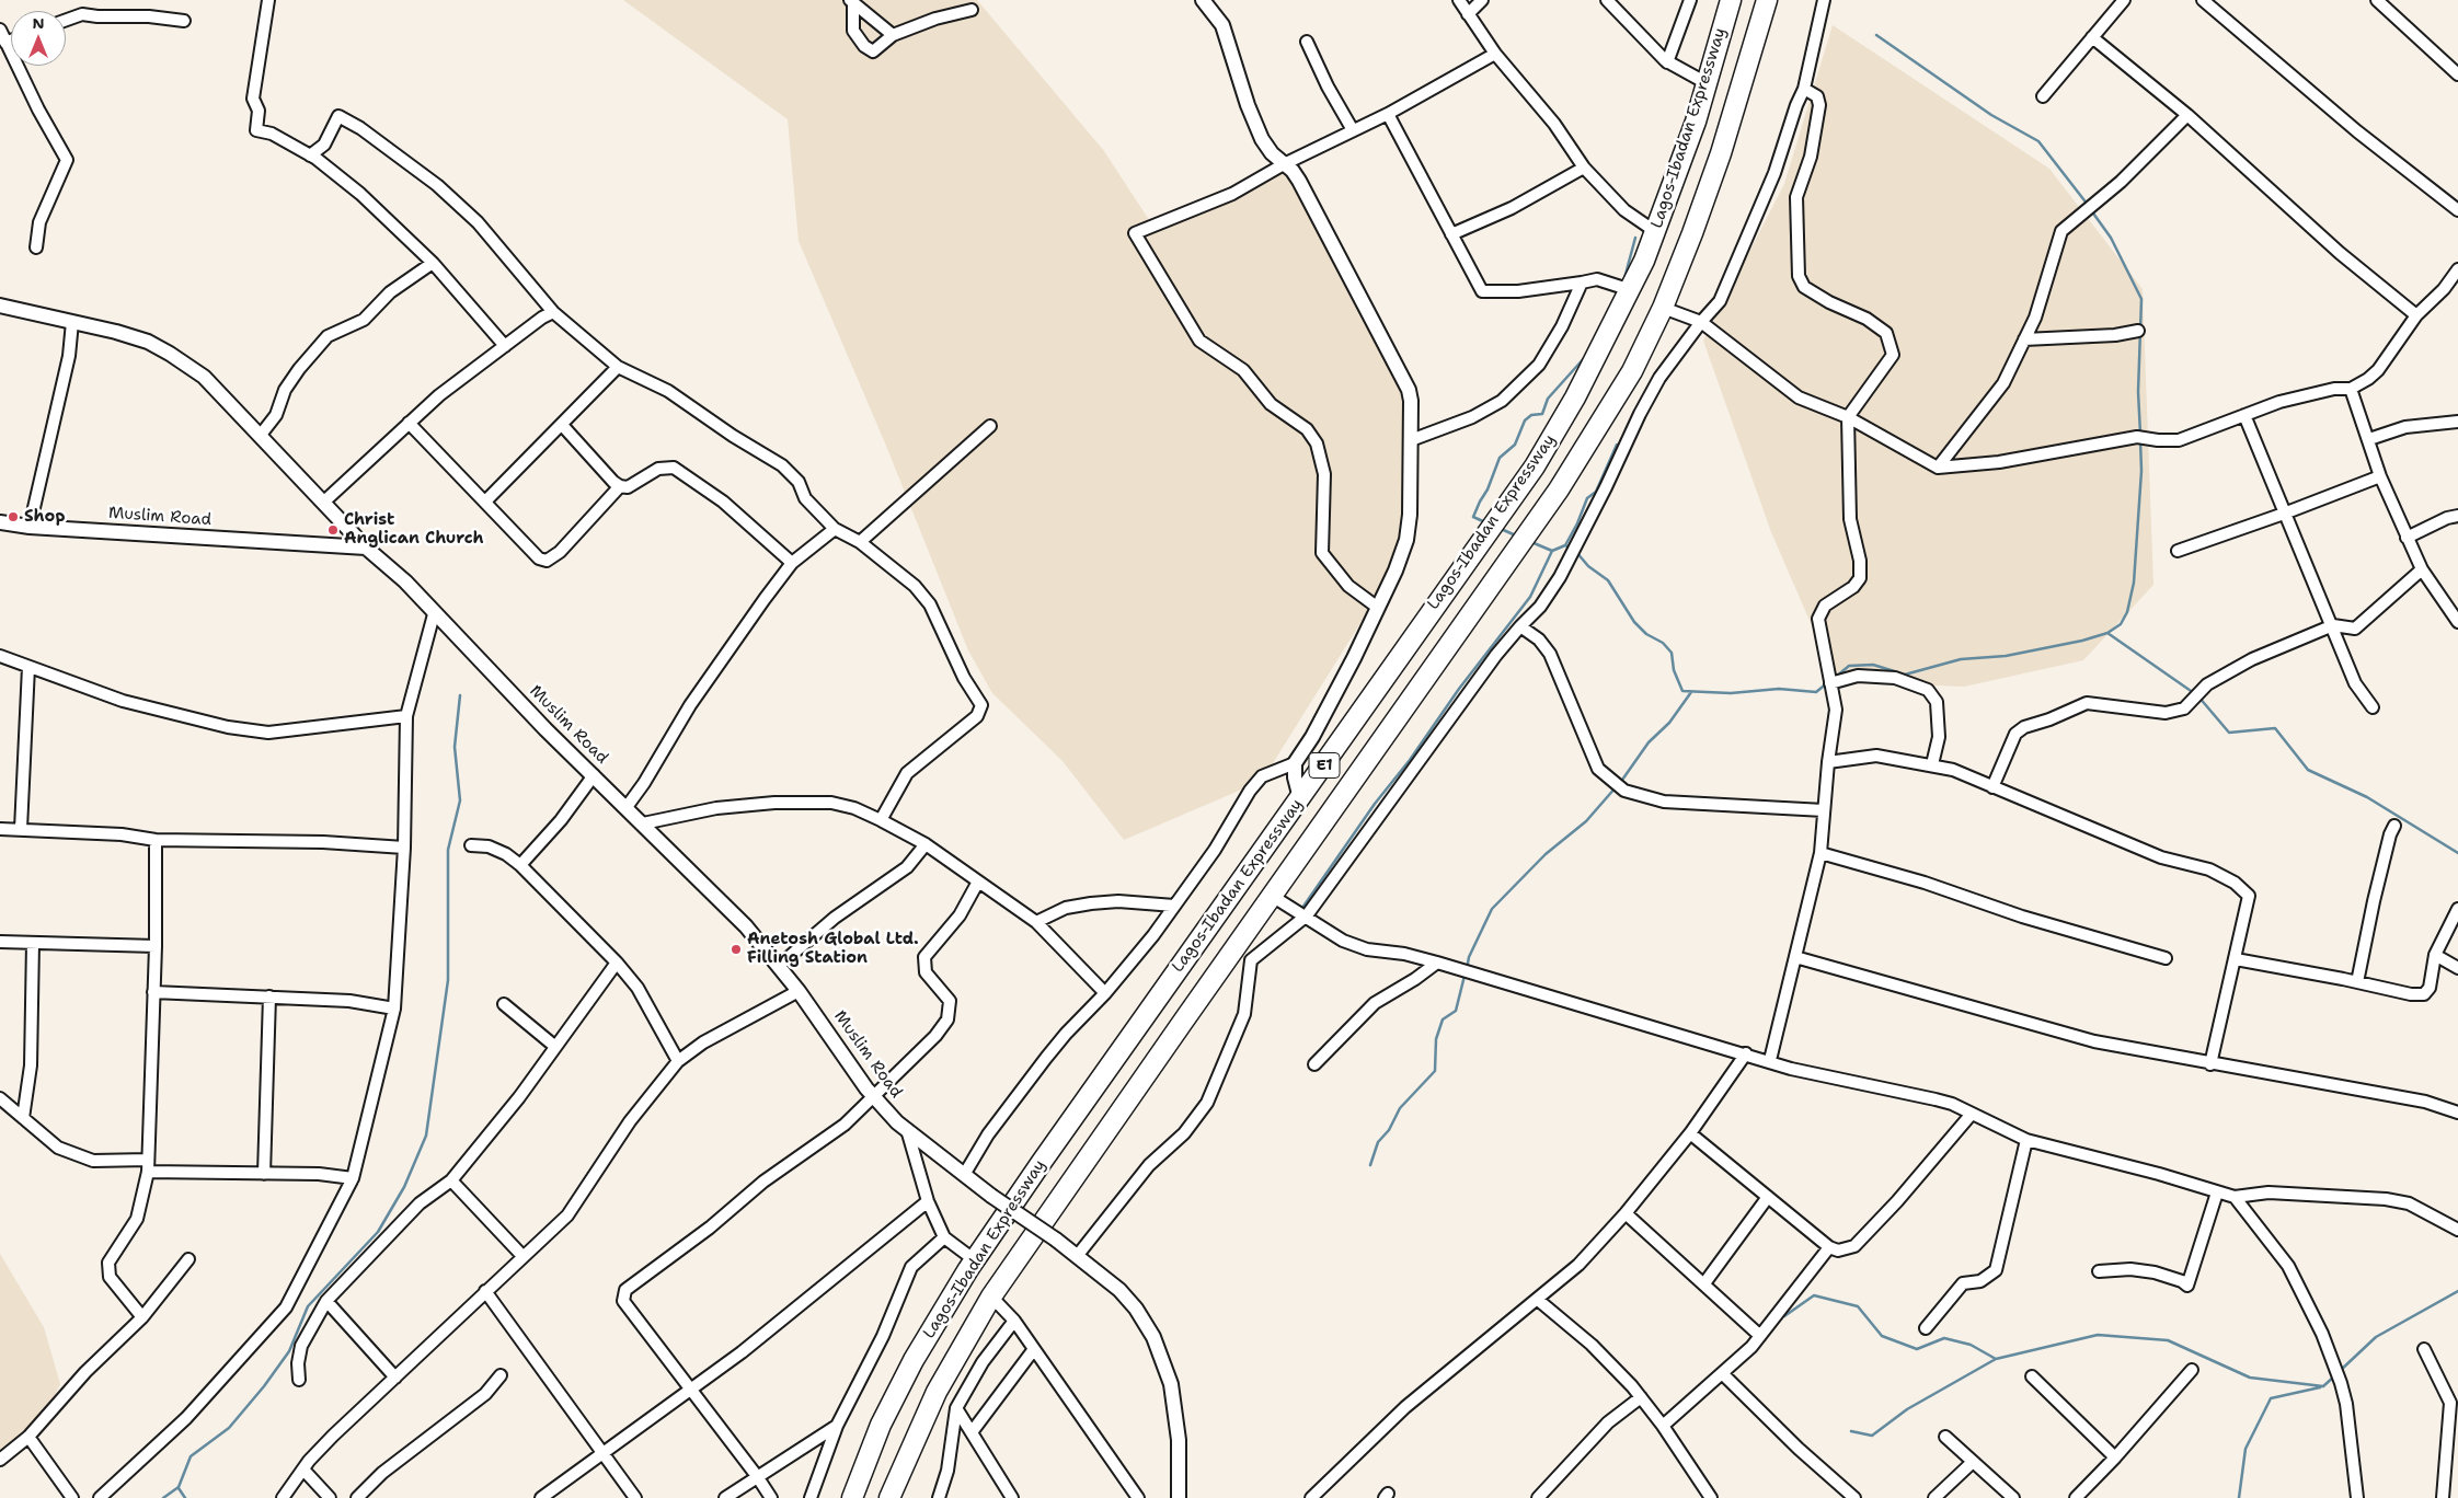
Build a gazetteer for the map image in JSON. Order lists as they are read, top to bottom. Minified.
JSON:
{"streets":{"highway":["Lagos-Ibadan Expressway","E1"],"street":["Muslim Road"]},"places":["Shop","Christ Anglican Church","Anetosh Global Ltd. Filling Station"],"north":"top"}
